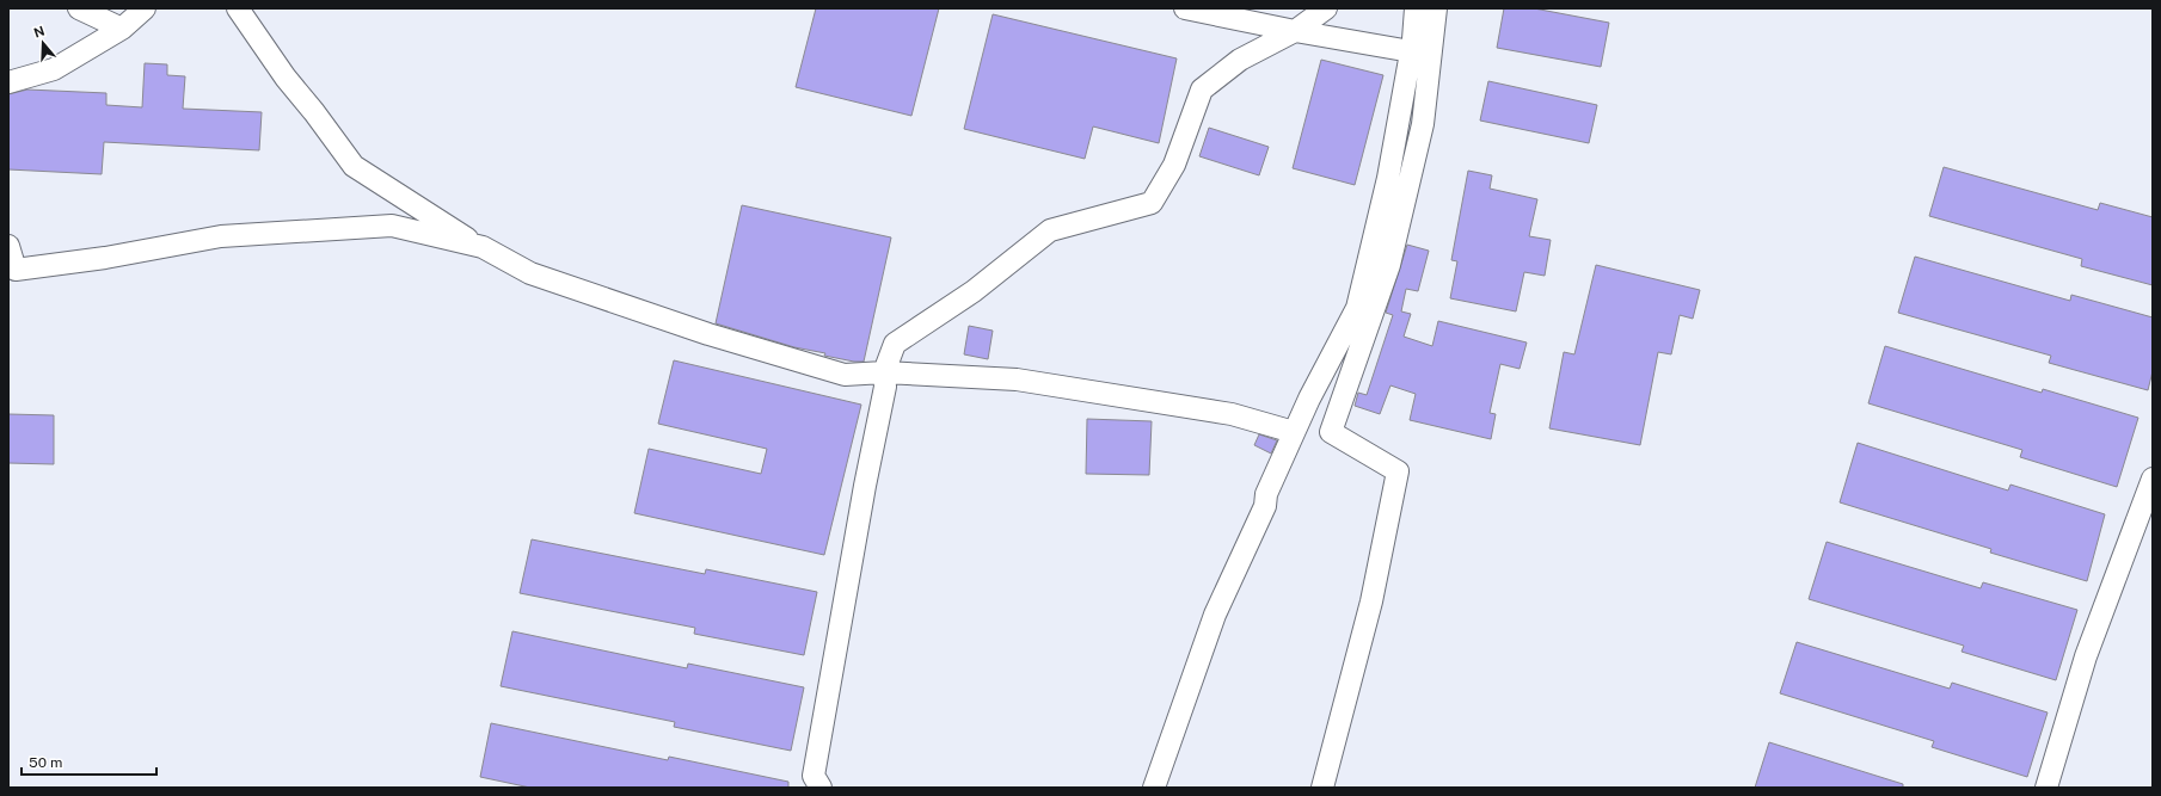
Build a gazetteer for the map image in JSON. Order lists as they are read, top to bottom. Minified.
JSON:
{"scale_bar":"50 m","north":"top"}
